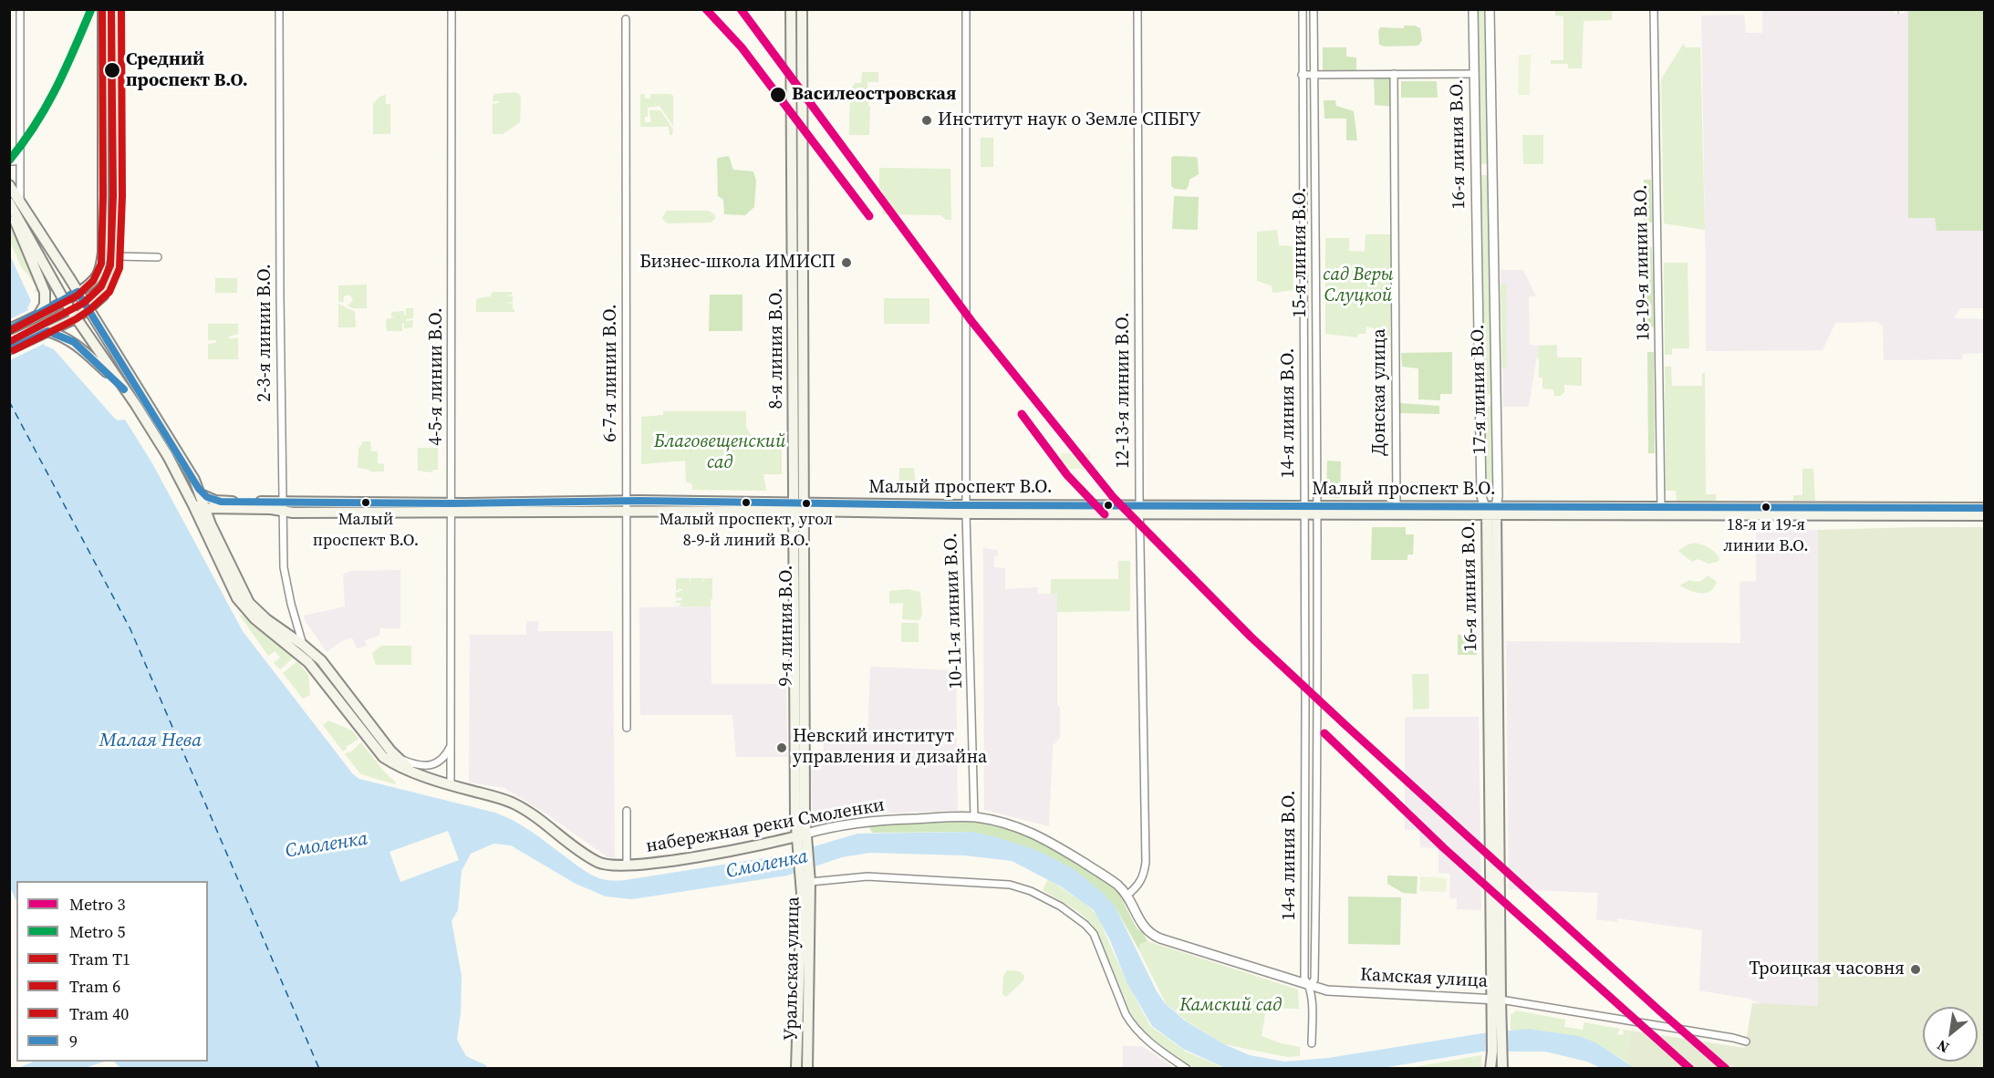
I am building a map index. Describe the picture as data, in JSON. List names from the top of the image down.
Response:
{
  "streets": {
    "main road": [
      "16-я линия В.О.",
      "8-я линия В.О.",
      "Малый проспект В.О.",
      "набережная реки Смоленки",
      "Уральская улица"
    ],
    "street": [
      "15-я линия В.О.",
      "18-19-я линии В.О.",
      "2-3-я линии В.О.",
      "6-7-я линии В.О.",
      "4-5-я линии В.О.",
      "17-я линия В.О.",
      "12-13-я линии В.О.",
      "Донская улица",
      "14-я линия В.О.",
      "10-11-я линии В.О.",
      "Камская улица"
    ]
  },
  "crossings": [
    ["16-я линия В.О.", "17-я линия В.О."],
    ["16-я линия В.О.", "Малый проспект В.О."],
    ["16-я линия В.О.", "Камская улица"],
    ["15-я линия В.О.", "14-я линия В.О."],
    ["15-я линия В.О.", "Малый проспект В.О."],
    ["15-я линия В.О.", "Камская улица"],
    ["18-19-я линии В.О.", "Малый проспект В.О."],
    ["2-3-я линии В.О.", "Малый проспект В.О."],
    ["2-3-я линии В.О.", "набережная реки Смоленки"],
    ["8-я линия В.О.", "Малый проспект В.О."],
    ["8-я линия В.О.", "набережная реки Смоленки"],
    ["8-я линия В.О.", "Уральская улица"],
    ["6-7-я линии В.О.", "Малый проспект В.О."],
    ["4-5-я линии В.О.", "Малый проспект В.О."],
    ["4-5-я линии В.О.", "набережная реки Смоленки"],
    ["17-я линия В.О.", "Малый проспект В.О."],
    ["12-13-я линии В.О.", "Малый проспект В.О."],
    ["12-13-я линии В.О.", "набережная реки Смоленки"],
    ["12-13-я линии В.О.", "Камская улица"],
    ["Донская улица", "Малый проспект В.О."],
    ["14-я линия В.О.", "Малый проспект В.О."],
    ["14-я линия В.О.", "Камская улица"],
    ["Малый проспект В.О.", "10-11-я линии В.О."],
    ["10-11-я линии В.О.", "набережная реки Смоленки"],
    ["набережная реки Смоленки", "Камская улица"]
  ],
  "water": ["Малая Нева", "Смоленка"],
  "parks": ["сад Веры Слуцкой", "Благовещенский сад", "Камский сад"],
  "places": [
    "Средний проспект В.О.",
    "Василеостровская",
    "Институт наук о Земле СПБГУ",
    "Бизнес-школа ИМИСП",
    "Малый проспект В.О.",
    "Малый проспект, угол 8-9-й линий В.О.",
    "18-я и 19-я линии В.О.",
    "Невский институт управления и дизайна",
    "Троицкая часовня"
  ],
  "lines": [
    "metro line 3",
    "metro line 5",
    "tram line Т1",
    "tram line 6",
    "tram line 40",
    "transit line 9"
  ],
  "legend": [
    "Metro 3",
    "Metro 5",
    "Tram Т1",
    "Tram 6",
    "Tram 40",
    "9"
  ],
  "north": "bottom left"
}
